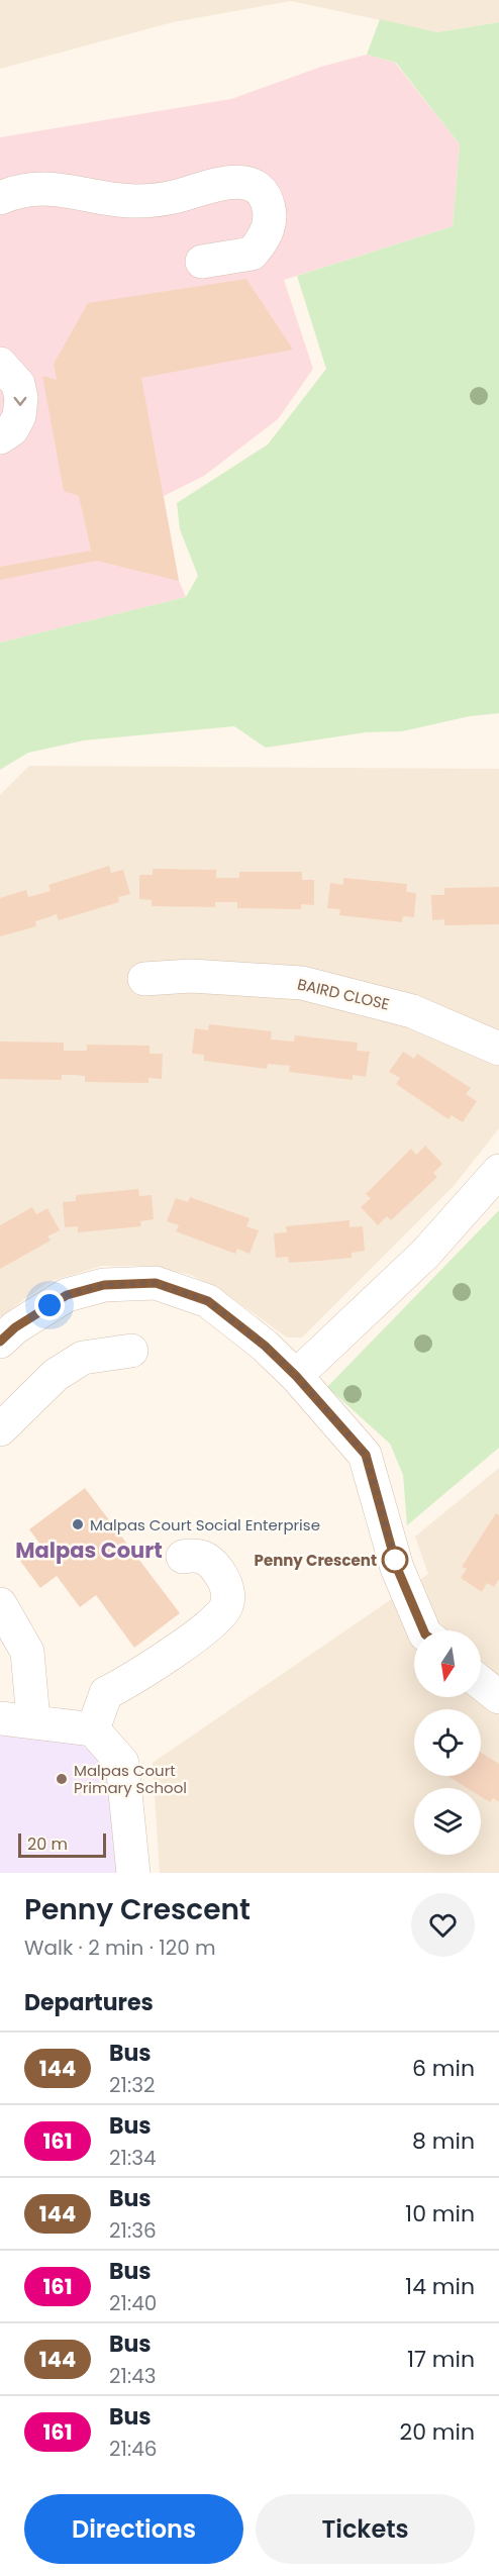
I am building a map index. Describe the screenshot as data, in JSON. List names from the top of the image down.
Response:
{
  "streets": {
    "street": ["BAIRD CLOSE"]
  },
  "districts": ["Malpas Court"],
  "places": ["Malpas Court Social Enterprise", "Penny Crescent", "Malpas Court Primary School"],
  "lines": ["bus line 144"],
  "scale_bar": "20 m",
  "north": "bottom",
  "page": {
    "scale": "20 m",
    "heading": [
      ["Penny Crescent", "Walk · 2 min · 120 m"],
      "Departures"
    ],
    "list": [
      {
        "mark": "144",
        "name": "Bus",
        "note": "21:32",
        "value": "6 min"
      },
      {
        "mark": "161",
        "name": "Bus",
        "note": "21:34",
        "value": "8 min"
      },
      {
        "mark": "144",
        "name": "Bus",
        "note": "21:36",
        "value": "10 min"
      },
      {
        "mark": "161",
        "name": "Bus",
        "note": "21:40",
        "value": "14 min"
      },
      {
        "mark": "144",
        "name": "Bus",
        "note": "21:43",
        "value": "17 min"
      },
      {
        "mark": "161",
        "name": "Bus",
        "note": "21:46",
        "value": "20 min"
      }
    ],
    "buttons": ["Directions", "Tickets"]
  }
}
